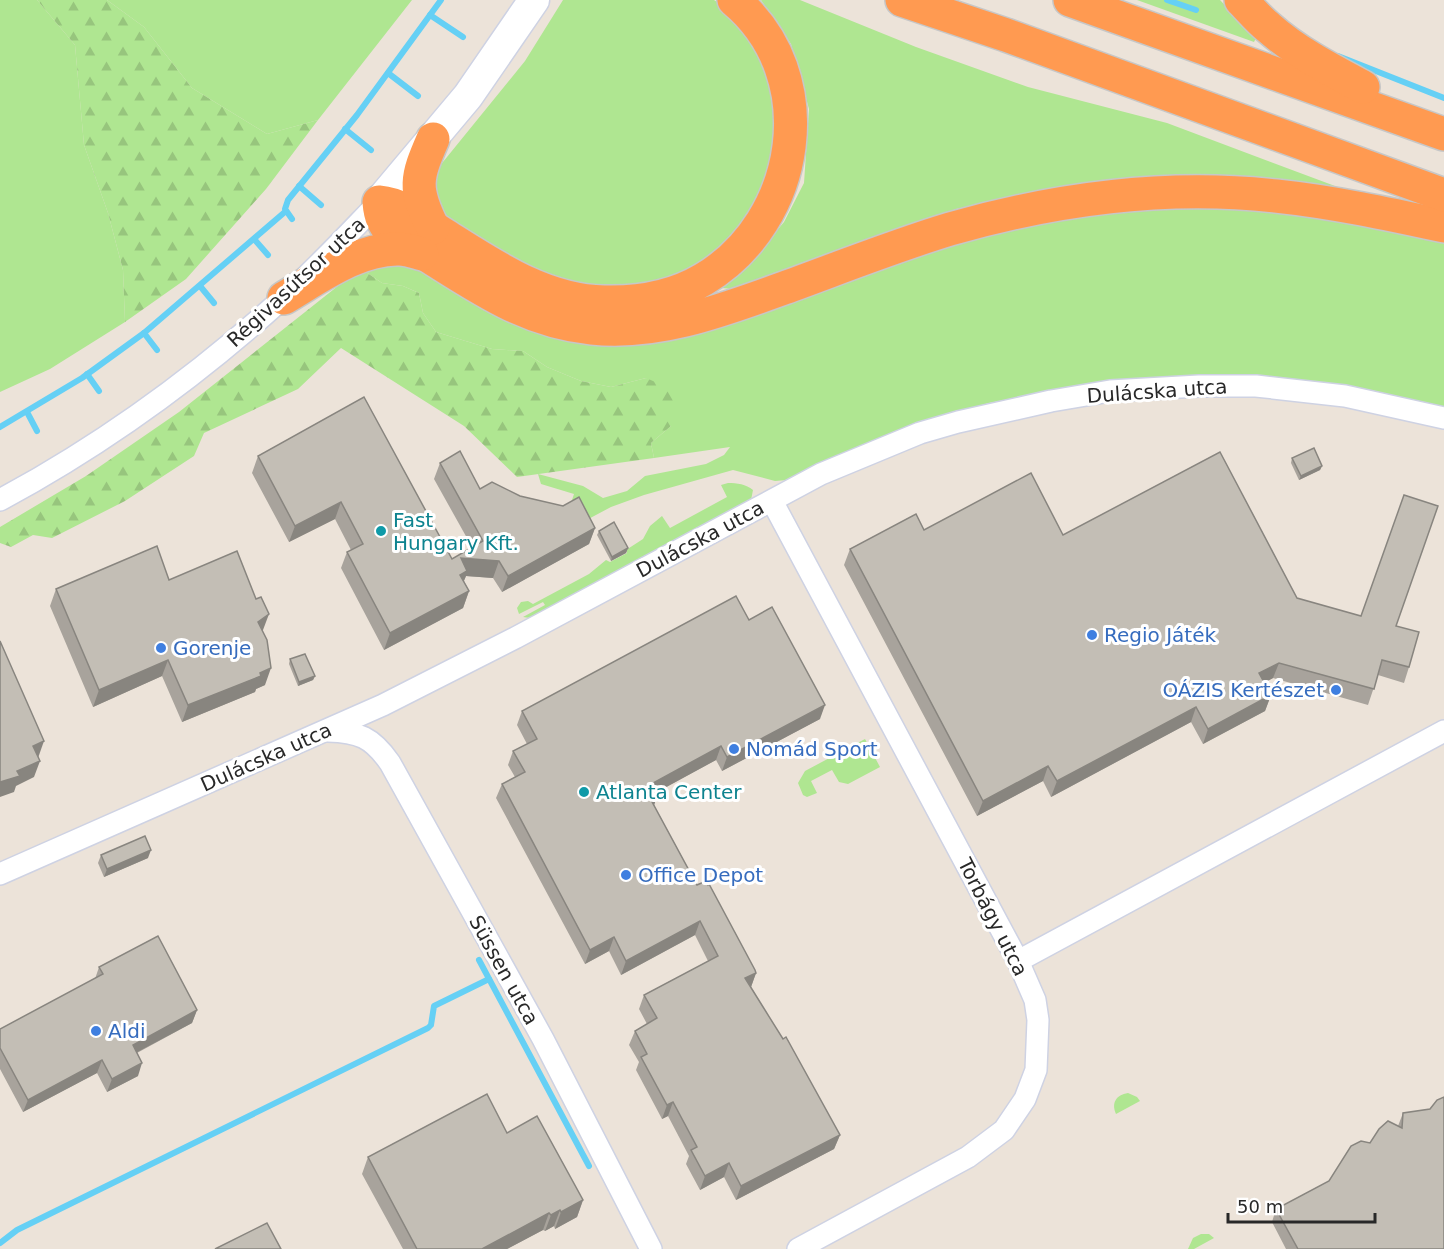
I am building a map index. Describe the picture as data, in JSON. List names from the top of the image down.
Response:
{
  "streets": {
    "street": [
      "Régivasútsor utca",
      "Dulácska utca",
      "Torbágy utca",
      "Süssen utca"
    ]
  },
  "crossings": [
    ["Dulácska utca", "Torbágy utca"],
    ["Dulácska utca", "Süssen utca"]
  ],
  "places": [
    "Fast Hungary Kft.",
    "Regio Játék",
    "Gorenje",
    "OÁZIS Kertészet",
    "Nomád Sport",
    "Atlanta Center",
    "Office Depot",
    "Aldi"
  ],
  "scale_bar": "50 m"
}
